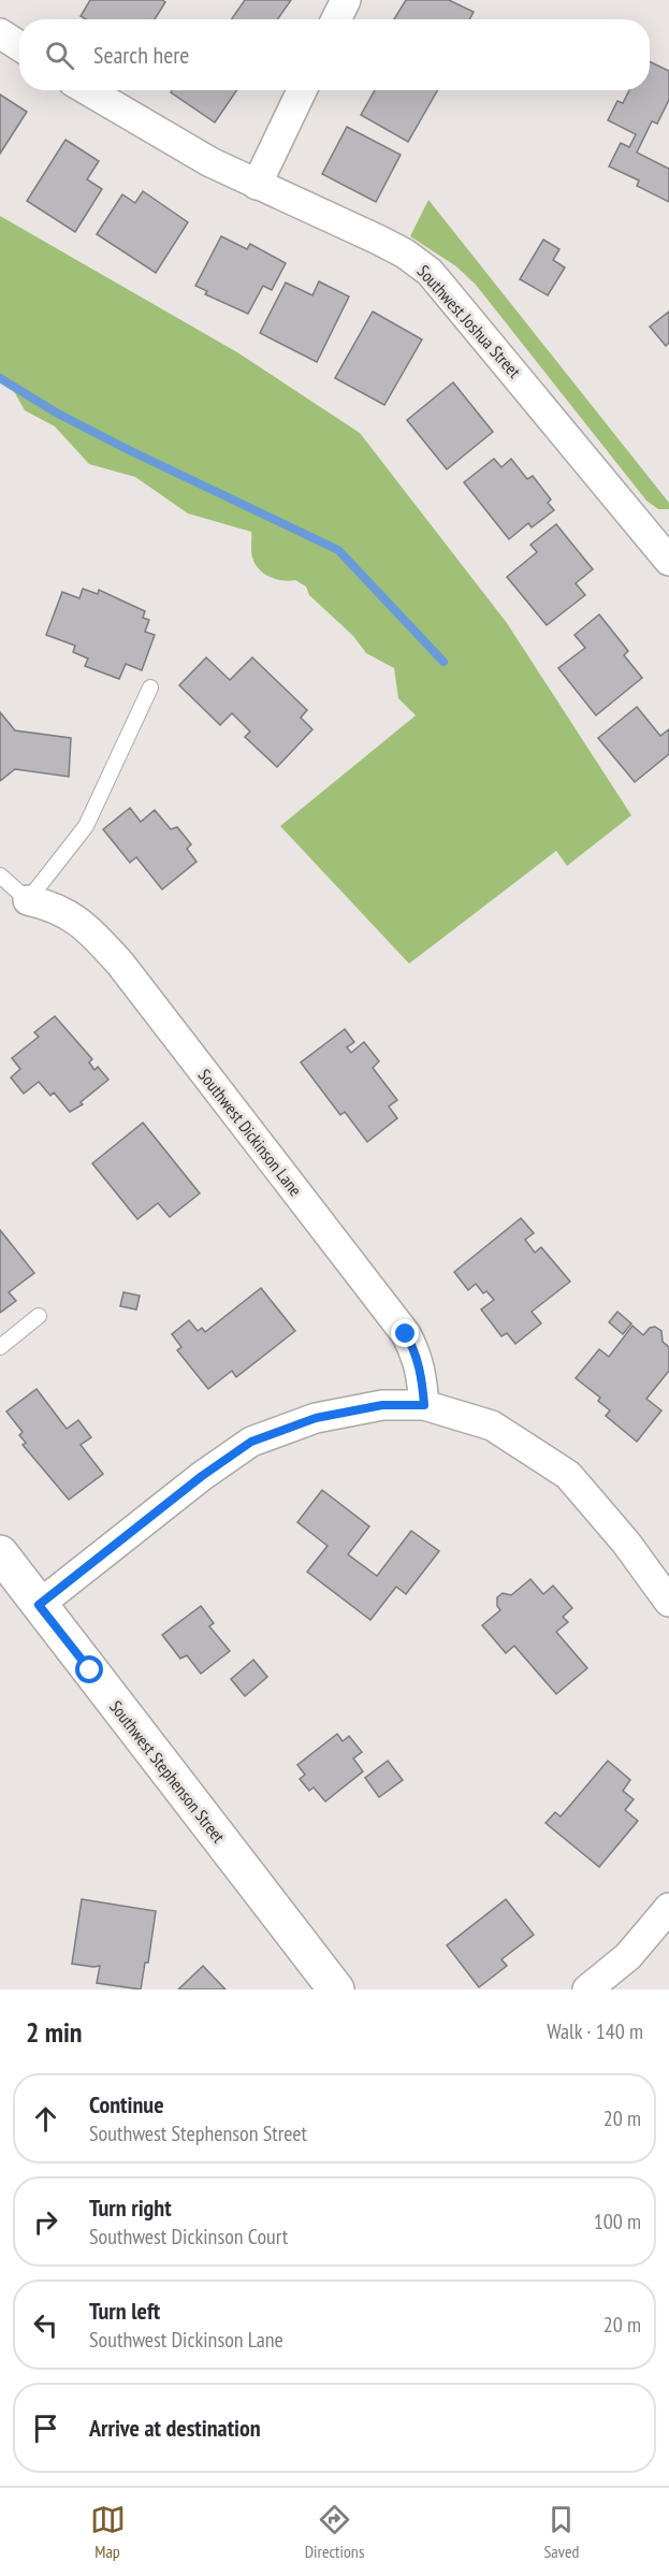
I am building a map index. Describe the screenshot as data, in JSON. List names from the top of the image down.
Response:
{
  "streets": {
    "street": ["Southwest Joshua Street", "Southwest Dickinson Lane", "Southwest Stephenson Street"]
  },
  "page": {
    "search": "Search here",
    "heading": ["2 min", "Walk · 140 m"],
    "list": [
      ["Continue", "Southwest Stephenson Street", "20 m"],
      ["Turn right", "Southwest Dickinson Court", "100 m"],
      ["Turn left", "Southwest Dickinson Lane", "20 m"],
      "Arrive at destination"
    ],
    "nav": ["Map", "Directions", "Saved"]
  }
}
